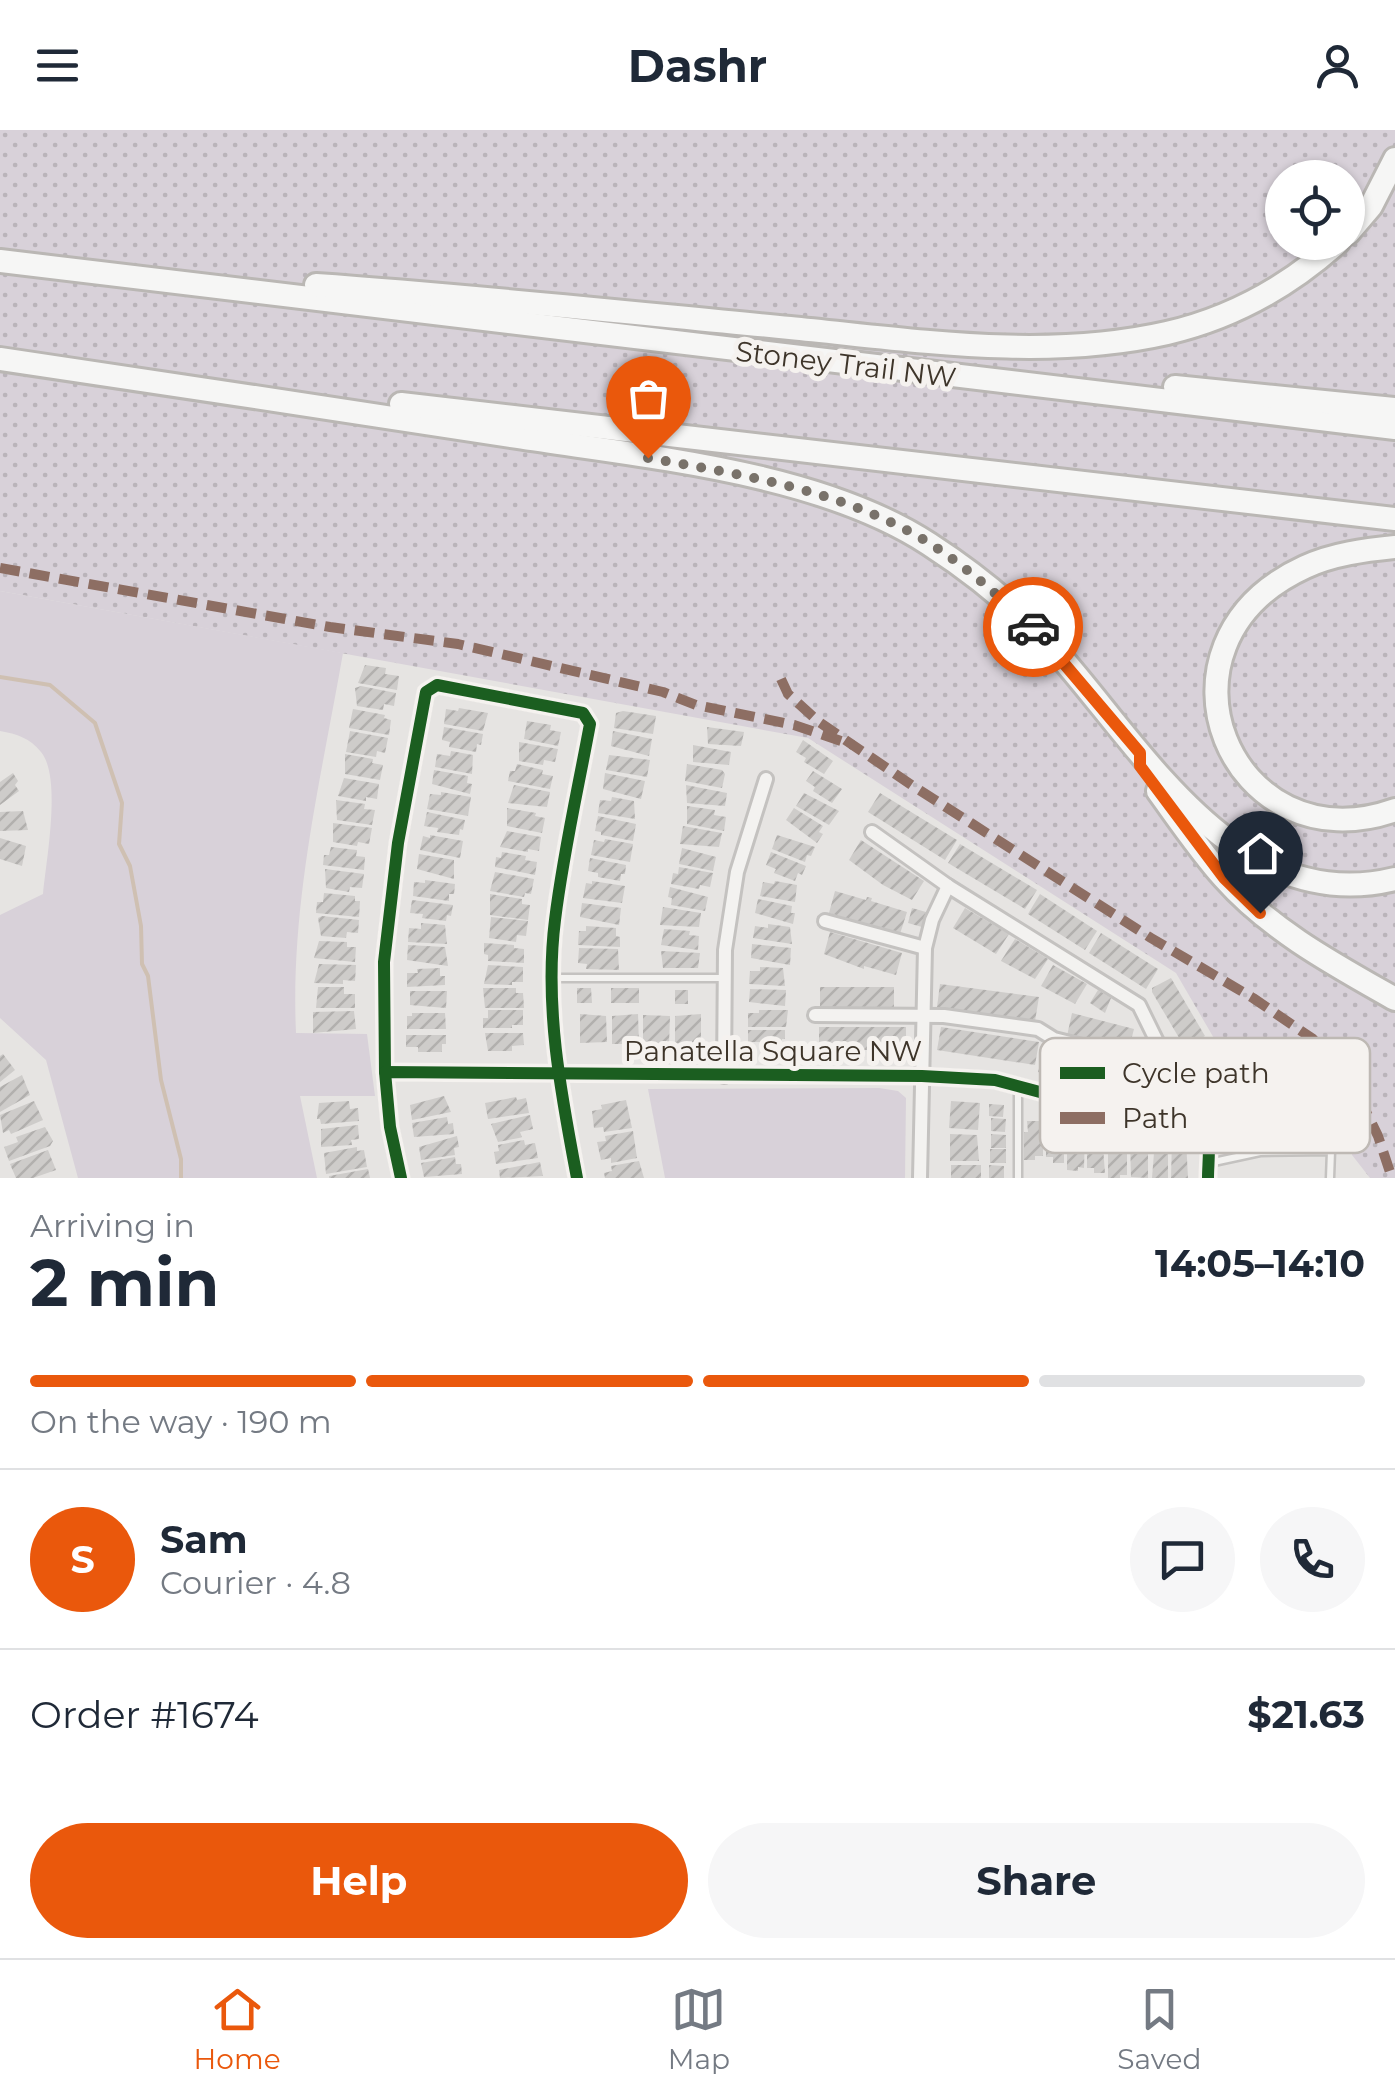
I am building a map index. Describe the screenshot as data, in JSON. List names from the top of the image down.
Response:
{
  "streets": {
    "highway": ["Stoney Trail NW"],
    "street": ["Panatella Square NW"]
  },
  "legend": ["Cycle path", "Path"],
  "page": {
    "header": "Dashr",
    "heading": ["2 min", "Arriving in", "14:05–14:10"],
    "panel": [
      "Sam",
      "Courier · 4.8",
      "Order #1674",
      "$21.63"
    ],
    "bar": "On the way · 190 m",
    "round": "S",
    "buttons": ["Help", "Share"],
    "tabs": ["Home", "Map", "Saved"]
  }
}
